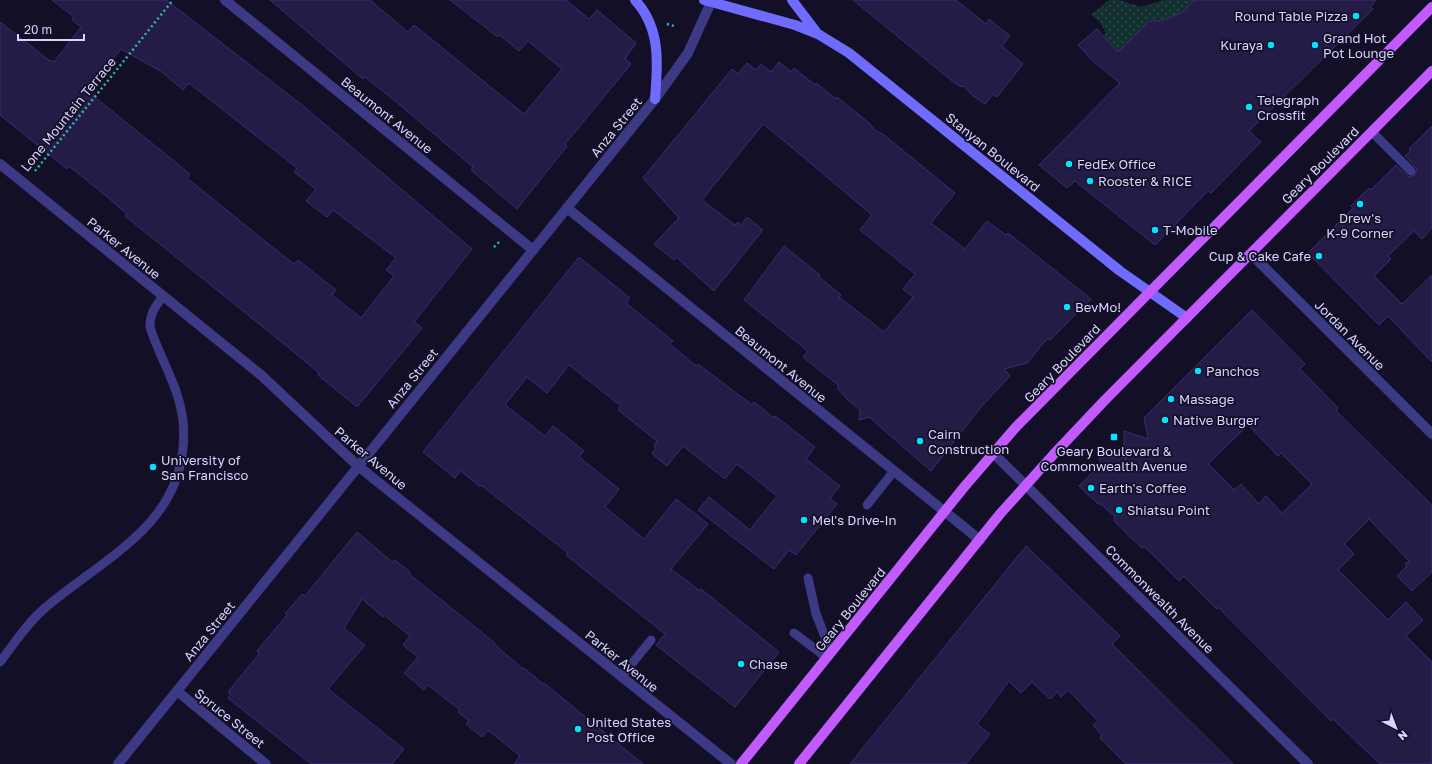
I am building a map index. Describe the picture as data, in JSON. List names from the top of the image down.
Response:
{
  "streets": {
    "main road": ["Stanyan Boulevard", "Geary Boulevard"],
    "street": [
      "Beaumont Avenue",
      "Anza Street",
      "Parker Avenue",
      "Jordan Avenue",
      "Commonwealth Avenue",
      "Spruce Street"
    ],
    "path": ["Lone Mountain Terrace"]
  },
  "crossings": [
    ["Lone Mountain Terrace", "Parker Avenue"],
    ["Beaumont Avenue", "Anza Street"],
    ["Beaumont Avenue", "Geary Boulevard"],
    ["Anza Street", "Parker Avenue"],
    ["Anza Street", "Spruce Street"],
    ["Stanyan Boulevard", "Geary Boulevard"],
    ["Geary Boulevard", "Jordan Avenue"],
    ["Geary Boulevard", "Commonwealth Avenue"]
  ],
  "places": {
    "other": [
      "Round Table Pizza",
      "Kuraya",
      "Grand Hot Pot Lounge",
      "Telegraph Crossfit",
      "FedEx Office",
      "Rooster & RICE",
      "Drew's K-9 Corner",
      "T-Mobile",
      "Cup & Cake Cafe",
      "BevMo!",
      "Panchos",
      "Massage",
      "Native Burger",
      "Cairn Construction",
      "University of San Francisco",
      "Earth's Coffee",
      "Shiatsu Point",
      "Mel's Drive-In",
      "Chase",
      "United States Post Office"
    ],
    "transit": ["Geary Boulevard & Commonwealth Avenue"]
  },
  "scale_bar": "20 m",
  "north": "bottom right"
}
